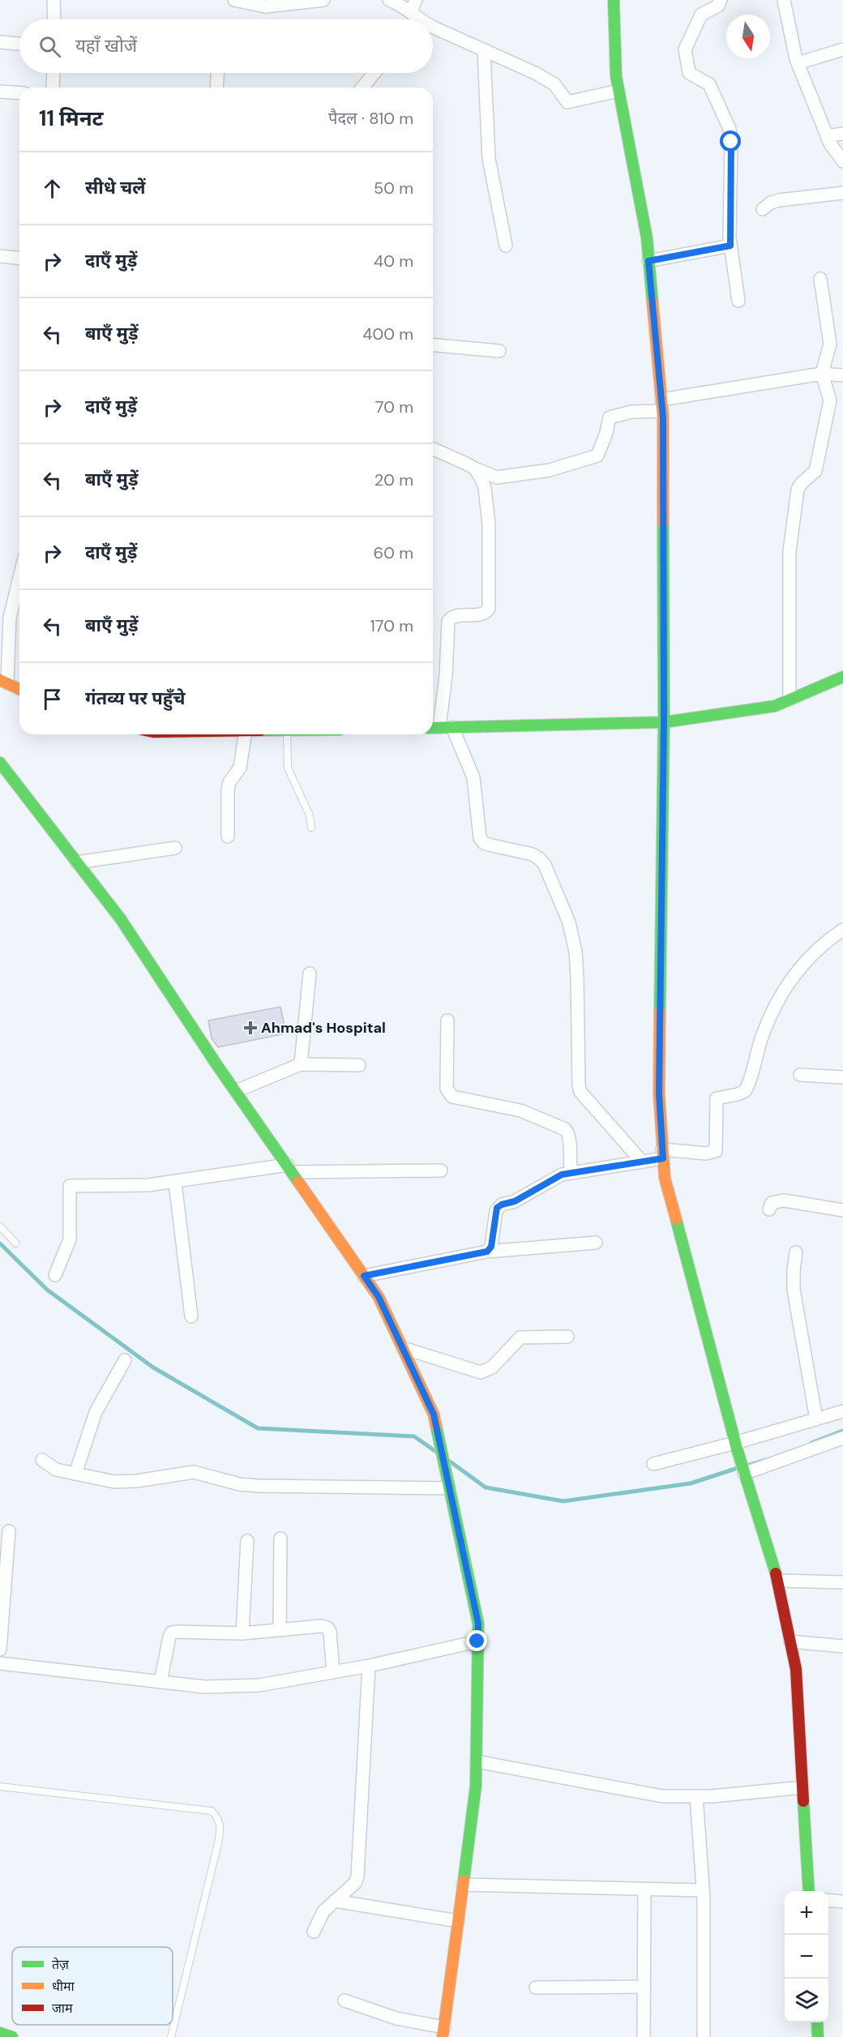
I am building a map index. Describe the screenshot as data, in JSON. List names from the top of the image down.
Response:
{
  "places": {
    "health": ["Ahmad's Hospital"]
  },
  "legend": ["तेज़", "धीमा", "जाम"],
  "north": "bottom",
  "page": {
    "search": "यहाँ खोजें",
    "heading": ["11 मिनट", "पैदल · 810 m"],
    "list": [
      ["सीधे चलें", "50 m"],
      ["दाएँ मुड़ें", "40 m"],
      ["बाएँ मुड़ें", "400 m"],
      ["दाएँ मुड़ें", "70 m"],
      ["बाएँ मुड़ें", "20 m"],
      ["दाएँ मुड़ें", "60 m"],
      ["बाएँ मुड़ें", "170 m"],
      "गंतव्य पर पहुँचे"
    ],
    "map_buttons": ["+", "−"]
  }
}
